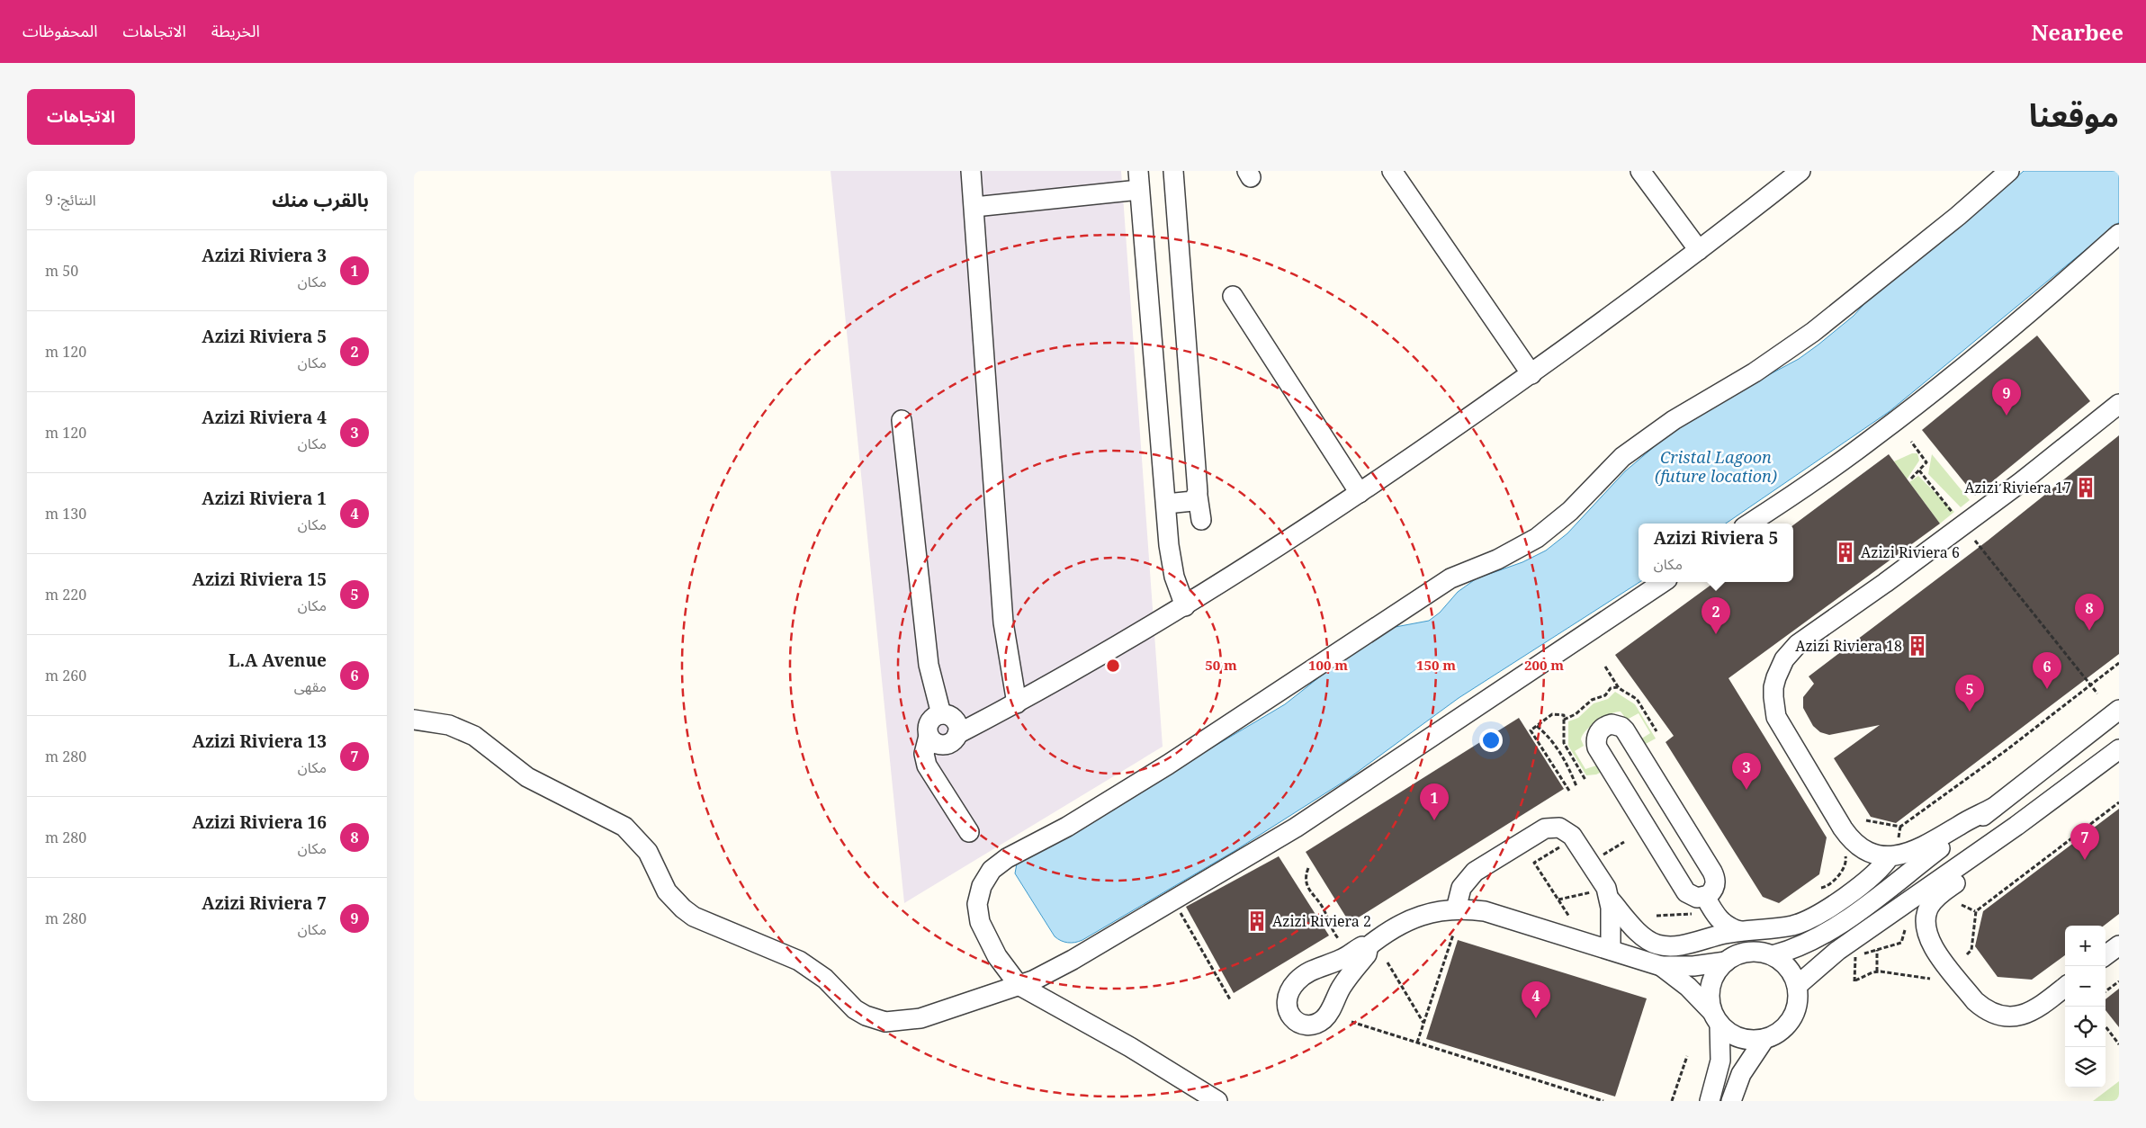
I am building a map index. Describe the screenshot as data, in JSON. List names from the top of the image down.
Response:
{
  "water": ["Cristal Lagoon (future location)"],
  "places": {
    "building": [
      "Azizi Riviera 17",
      "Azizi Riviera 6",
      "Azizi Riviera 18",
      "Azizi Riviera 2"
    ]
  },
  "page": {
    "header": "Nearbee",
    "nav": ["الخريطة", "الاتجاهات", "المحفوظات"],
    "title": "موقعنا",
    "buttons": "الاتجاهات",
    "heading": ["بالقرب منك", "النتائج: 9"],
    "list": [
      {
        "mark": "1",
        "name": "Azizi Riviera 3",
        "note": "مكان",
        "value": "50 m"
      },
      {
        "mark": "2",
        "name": "Azizi Riviera 5",
        "note": "مكان",
        "value": "120 m"
      },
      {
        "mark": "3",
        "name": "Azizi Riviera 4",
        "note": "مكان",
        "value": "120 m"
      },
      {
        "mark": "4",
        "name": "Azizi Riviera 1",
        "note": "مكان",
        "value": "130 m"
      },
      {
        "mark": "5",
        "name": "Azizi Riviera 15",
        "note": "مكان",
        "value": "220 m"
      },
      {
        "mark": "6",
        "name": "L.A Avenue",
        "note": "مقهى",
        "value": "260 m"
      },
      {
        "mark": "7",
        "name": "Azizi Riviera 13",
        "note": "مكان",
        "value": "280 m"
      },
      {
        "mark": "8",
        "name": "Azizi Riviera 16",
        "note": "مكان",
        "value": "280 m"
      },
      {
        "mark": "9",
        "name": "Azizi Riviera 7",
        "note": "مكان",
        "value": "280 m"
      }
    ],
    "pins": [
      "9",
      "8",
      "2",
      "6",
      "5",
      "3",
      "1",
      "7",
      "4"
    ],
    "popup": ["Azizi Riviera 5", "مكان"],
    "map_buttons": ["+", "−"]
  },
  "rings": [
    "50 m",
    "100 m",
    "150 m",
    "200 m"
  ]
}
